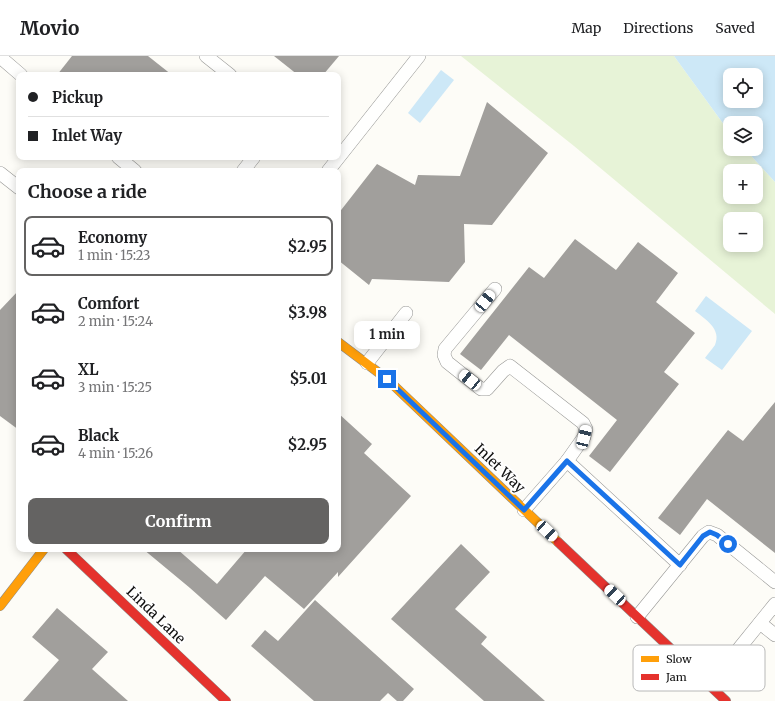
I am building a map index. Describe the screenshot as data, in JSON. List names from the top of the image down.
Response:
{
  "streets": {
    "street": ["Inlet Way", "Linda Lane"]
  },
  "legend": ["Slow", "Jam"],
  "page": {
    "header": "Movio",
    "nav": ["Map", "Directions", "Saved"],
    "map_buttons": ["+", "−"],
    "banner": ["Pickup", "Inlet Way"],
    "heading": "Choose a ride",
    "list": [
      {
        "name": "Economy",
        "note": "1 min · 15:23",
        "value": "$2.95"
      },
      {
        "name": "Comfort",
        "note": "2 min · 15:24",
        "value": "$3.98"
      },
      {
        "name": "XL",
        "note": "3 min · 15:25",
        "value": "$5.01"
      },
      {
        "name": "Black",
        "note": "4 min · 15:26",
        "value": "$2.95"
      }
    ],
    "bubble": "1 min",
    "buttons": "Confirm"
  }
}
